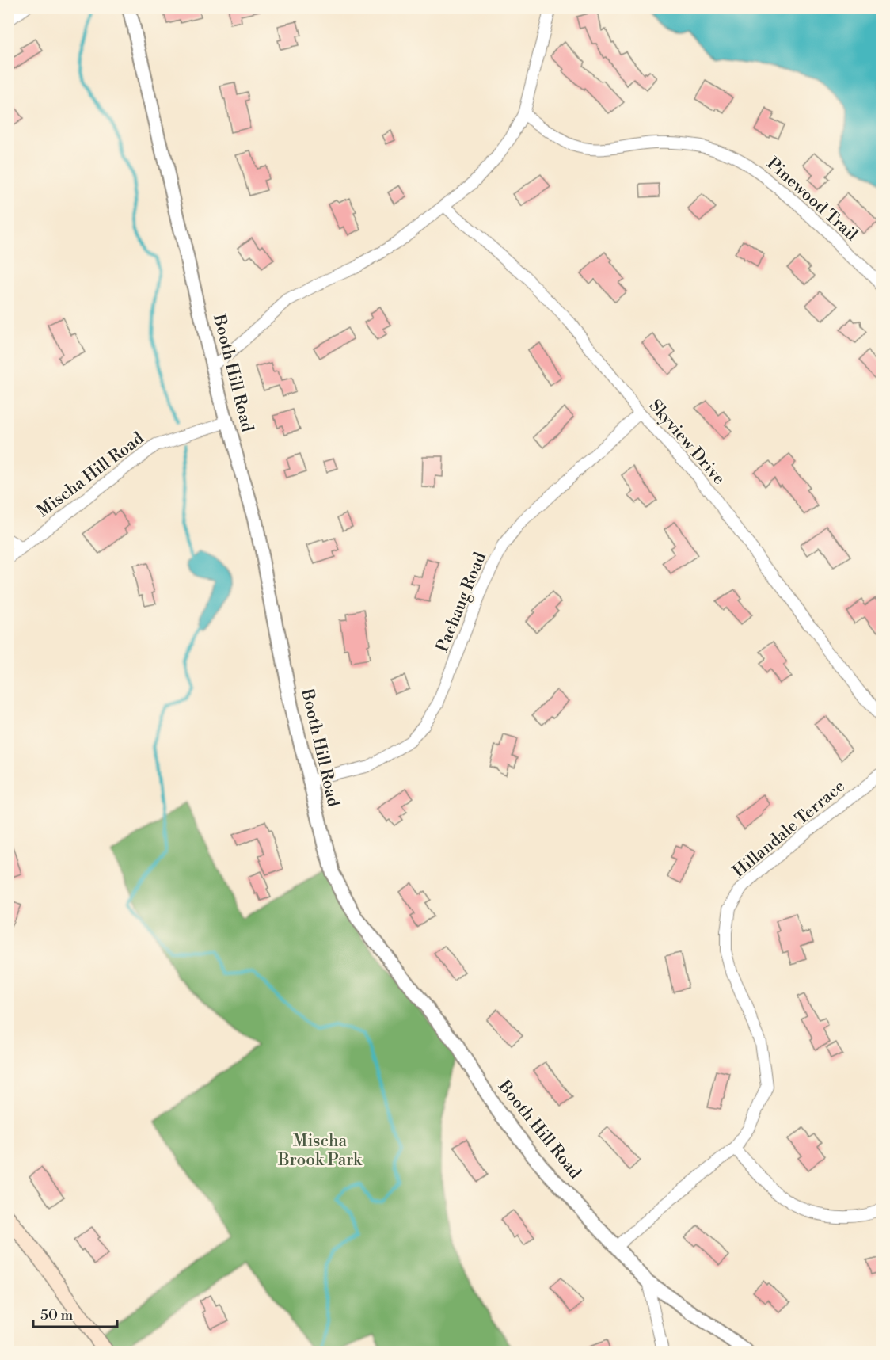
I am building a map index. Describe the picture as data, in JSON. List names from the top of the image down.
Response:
{
  "streets": {
    "street": [
      "Pinewood Trail",
      "Booth Hill Road",
      "Skyview Drive",
      "Mischa Hill Road",
      "Pachaug Road",
      "Hillandale Terrace"
    ]
  },
  "crossings": [
    ["Booth Hill Road", "Mischa Hill Road"],
    ["Booth Hill Road", "Pachaug Road"],
    ["Booth Hill Road", "Hillandale Terrace"],
    ["Skyview Drive", "Pachaug Road"]
  ],
  "parks": ["Mischa Brook Park"],
  "scale_bar": "50 m"
}
